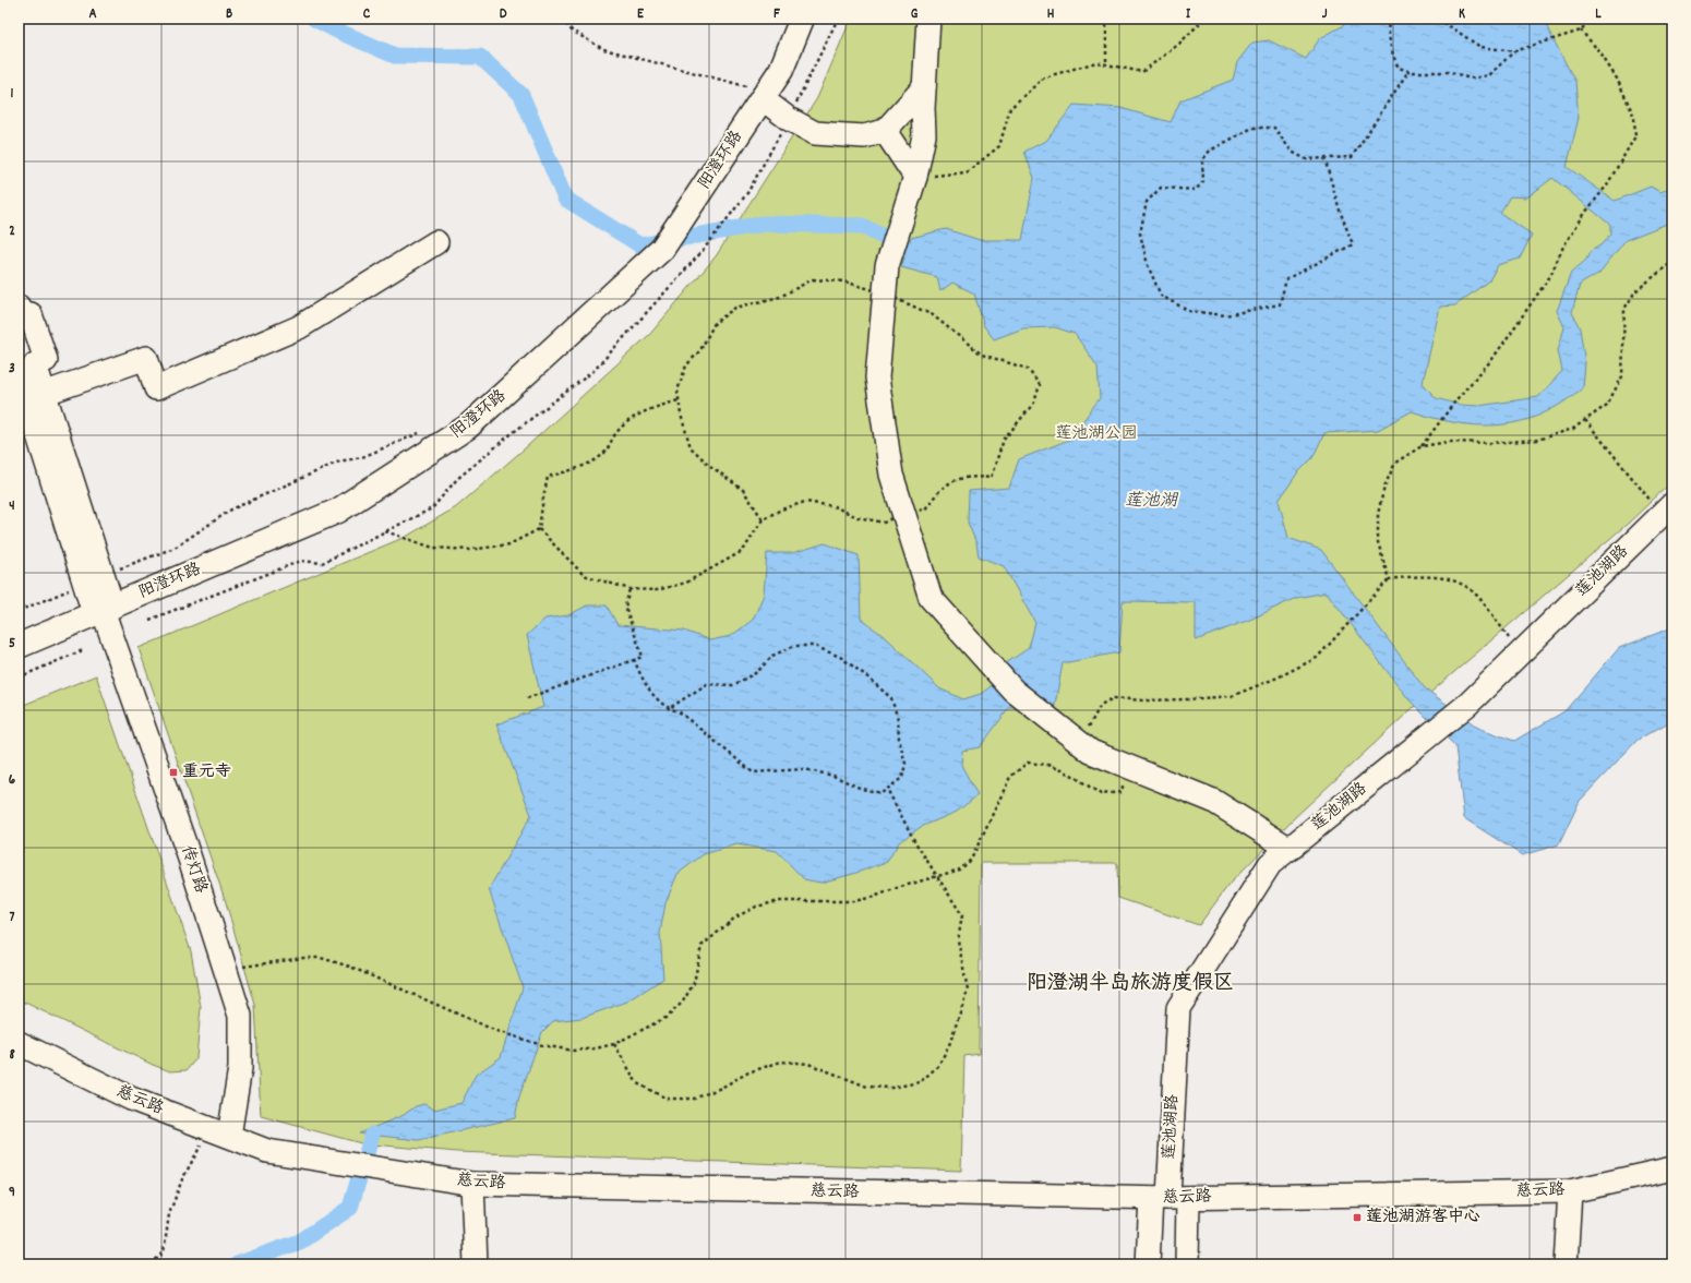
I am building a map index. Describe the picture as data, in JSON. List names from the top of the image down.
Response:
{
  "streets": {
    "main road": ["阳澄环路"],
    "street": ["莲池湖路", "传灯路", "慈云路"]
  },
  "crossings": [
    ["阳澄环路", "传灯路"],
    ["莲池湖路", "慈云路"],
    ["传灯路", "慈云路"]
  ],
  "districts": ["阳澄湖半岛旅游度假区"],
  "water": ["莲池湖"],
  "parks": ["莲池湖公园"],
  "places": {
    "transit": ["重元寺", "莲池湖游客中心"]
  },
  "grid": {
    "columns": [
      "A",
      "B",
      "C",
      "D",
      "E",
      "F",
      "G",
      "H",
      "I",
      "J",
      "K",
      "L"
    ],
    "rows": [
      "1",
      "2",
      "3",
      "4",
      "5",
      "6",
      "7",
      "8",
      "9"
    ]
  }
}
